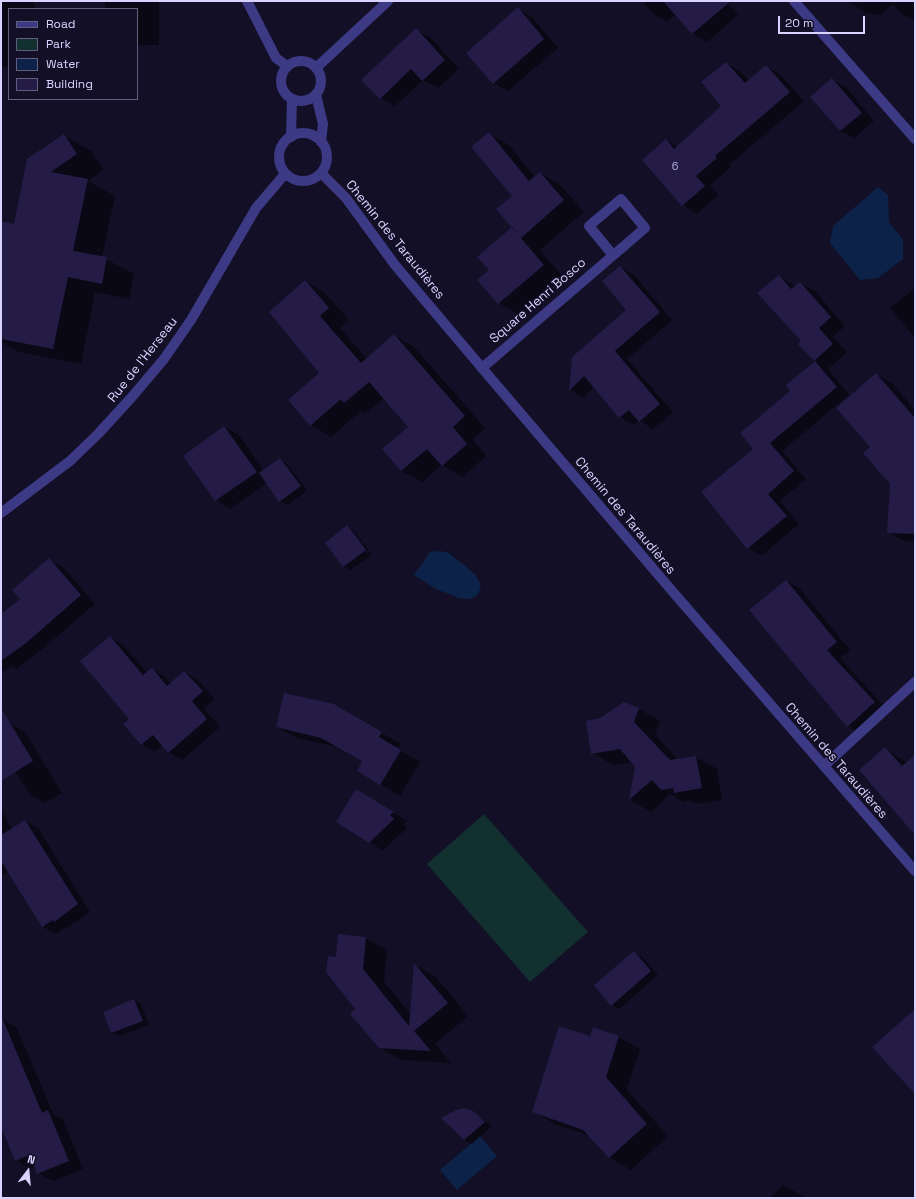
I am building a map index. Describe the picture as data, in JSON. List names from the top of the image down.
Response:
{
  "streets": {
    "street": ["Chemin des Taraudières", "Square Henri Bosco", "Rue de l'Herseau"]
  },
  "crossings": [
    ["Chemin des Taraudières", "Square Henri Bosco"],
    ["Chemin des Taraudières", "Rue de l'Herseau"]
  ],
  "house_numbers": ["6"],
  "legend": [
    "Road",
    "Park",
    "Water",
    "Building"
  ],
  "scale_bar": "20 m",
  "north": "top"
}
